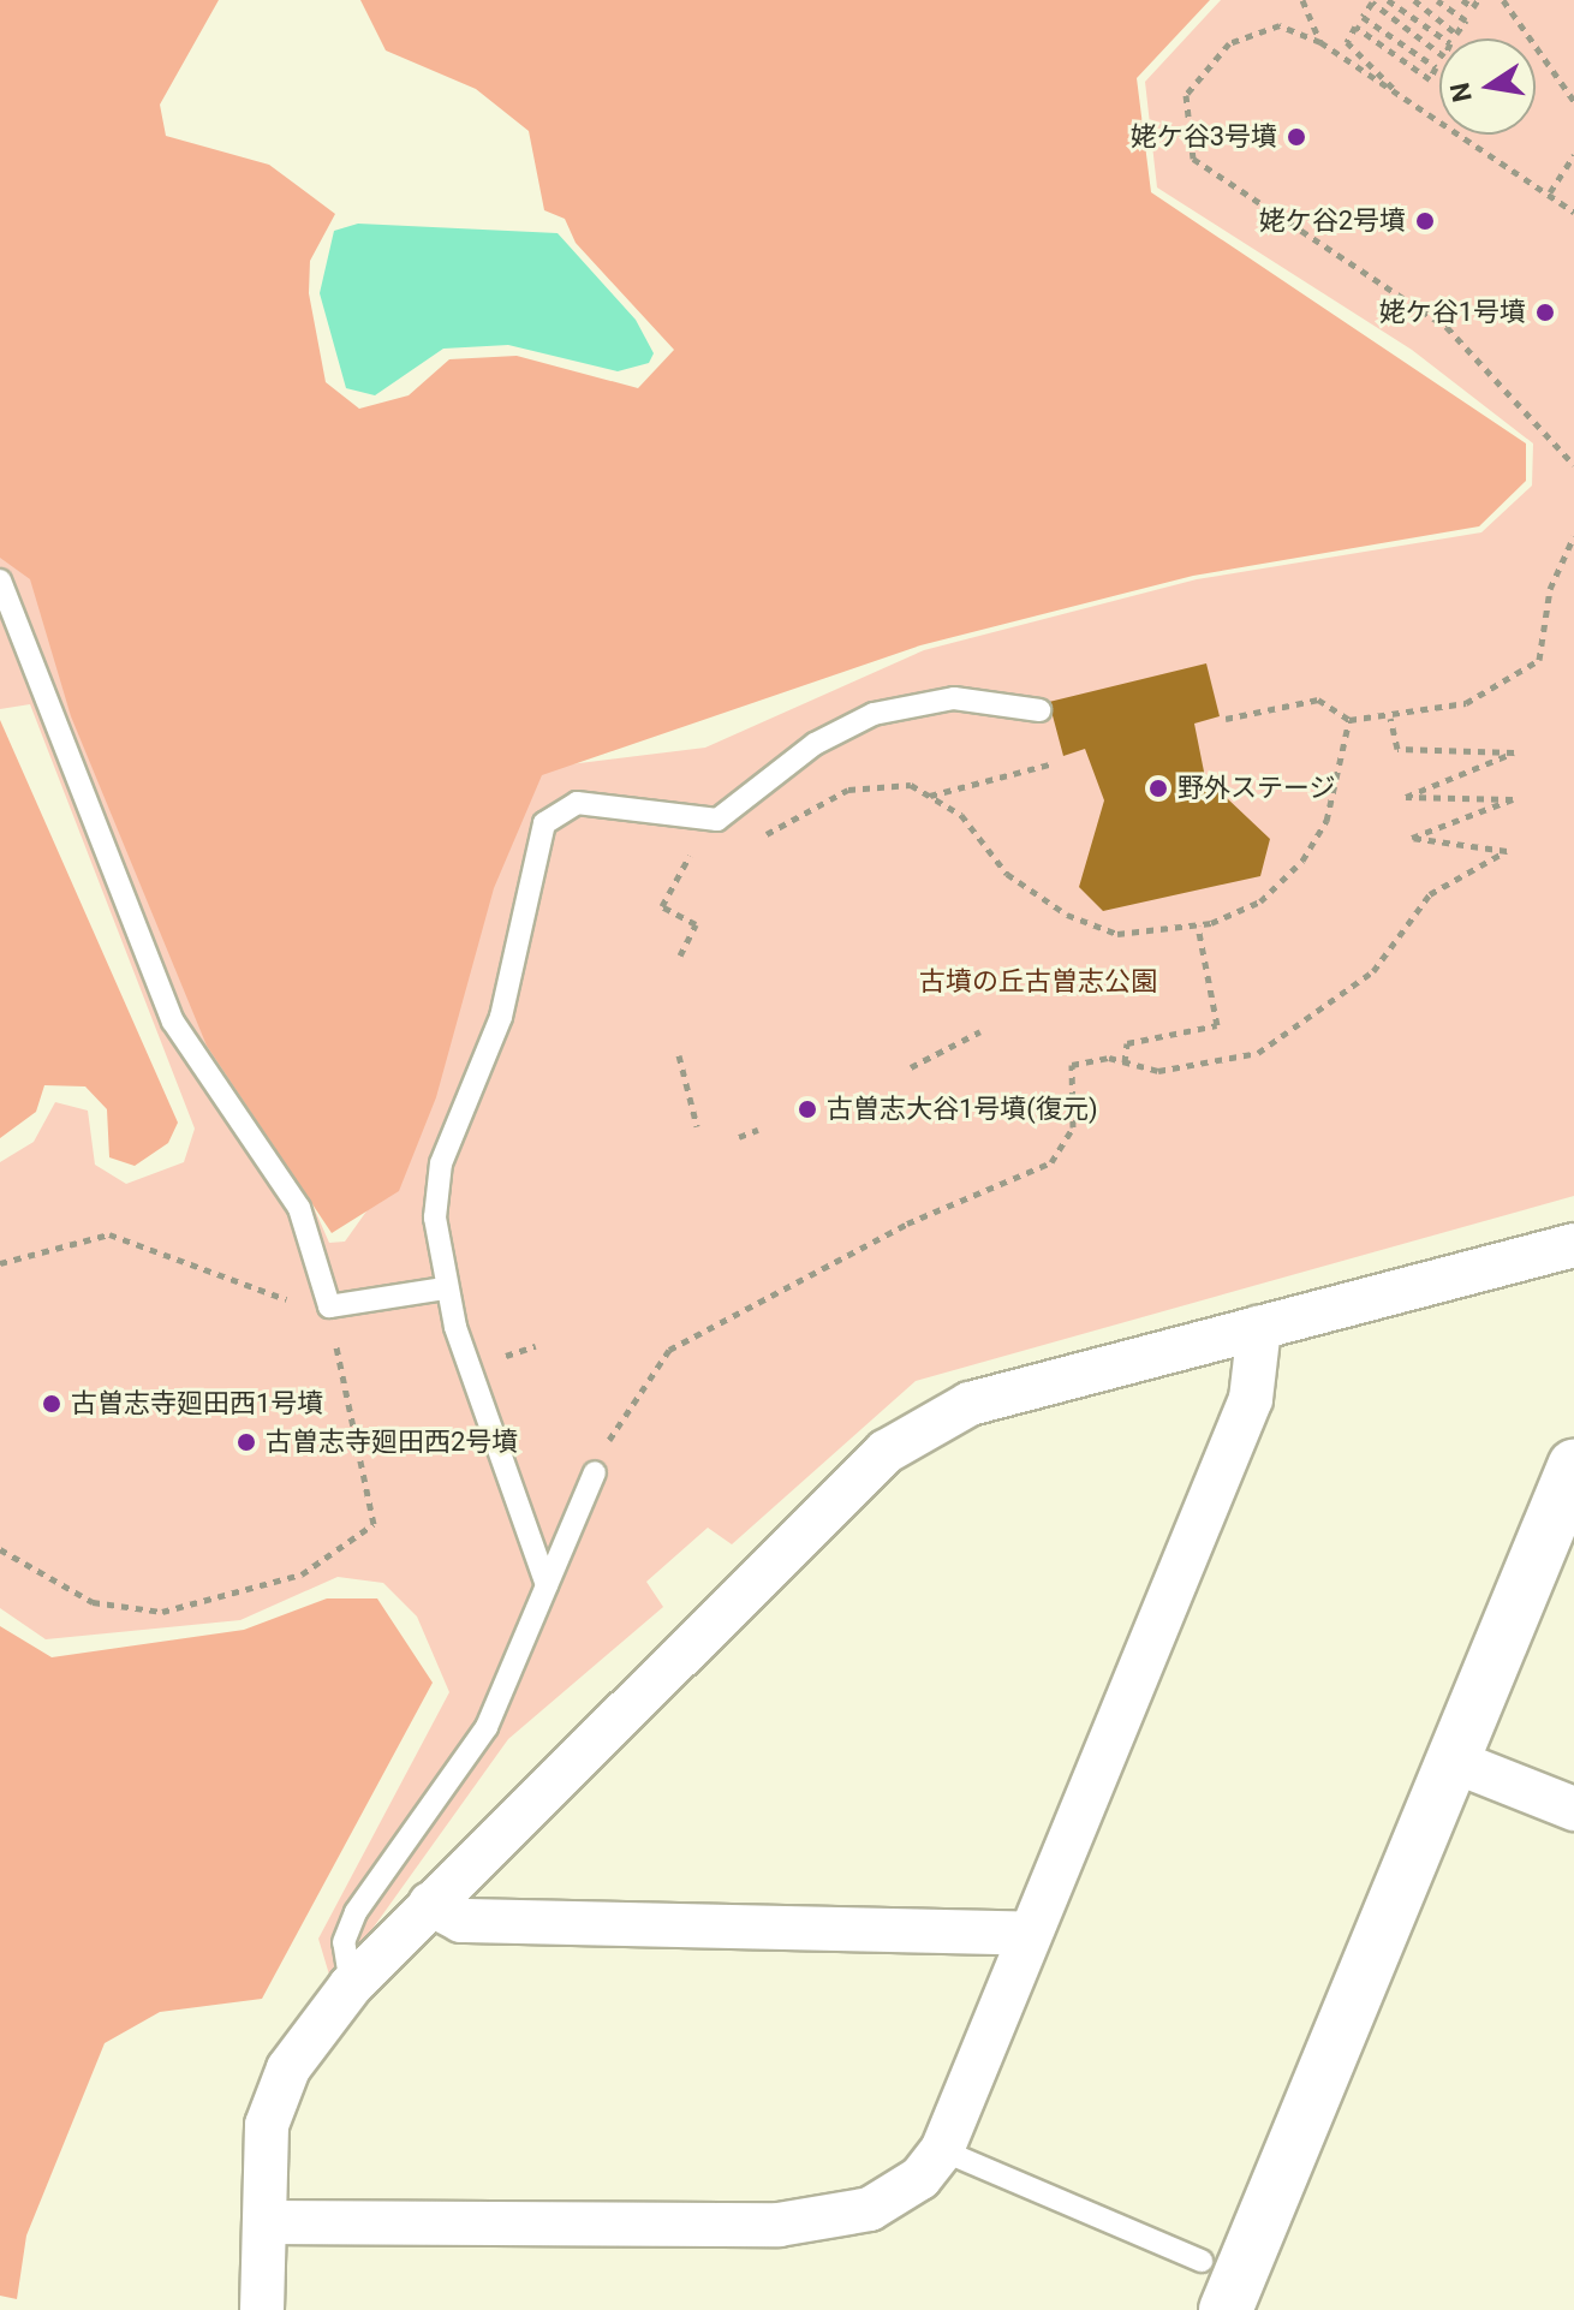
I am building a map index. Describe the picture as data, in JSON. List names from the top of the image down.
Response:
{
  "parks": ["古墳の丘古曽志公園"],
  "places": [
    "姥ケ谷3号墳",
    "姥ケ谷2号墳",
    "姥ケ谷1号墳",
    "野外ステージ",
    "古曽志大谷1号墳(復元)",
    "古曽志寺廻田西1号墳",
    "古曽志寺廻田西2号墳"
  ],
  "north": "left"
}
